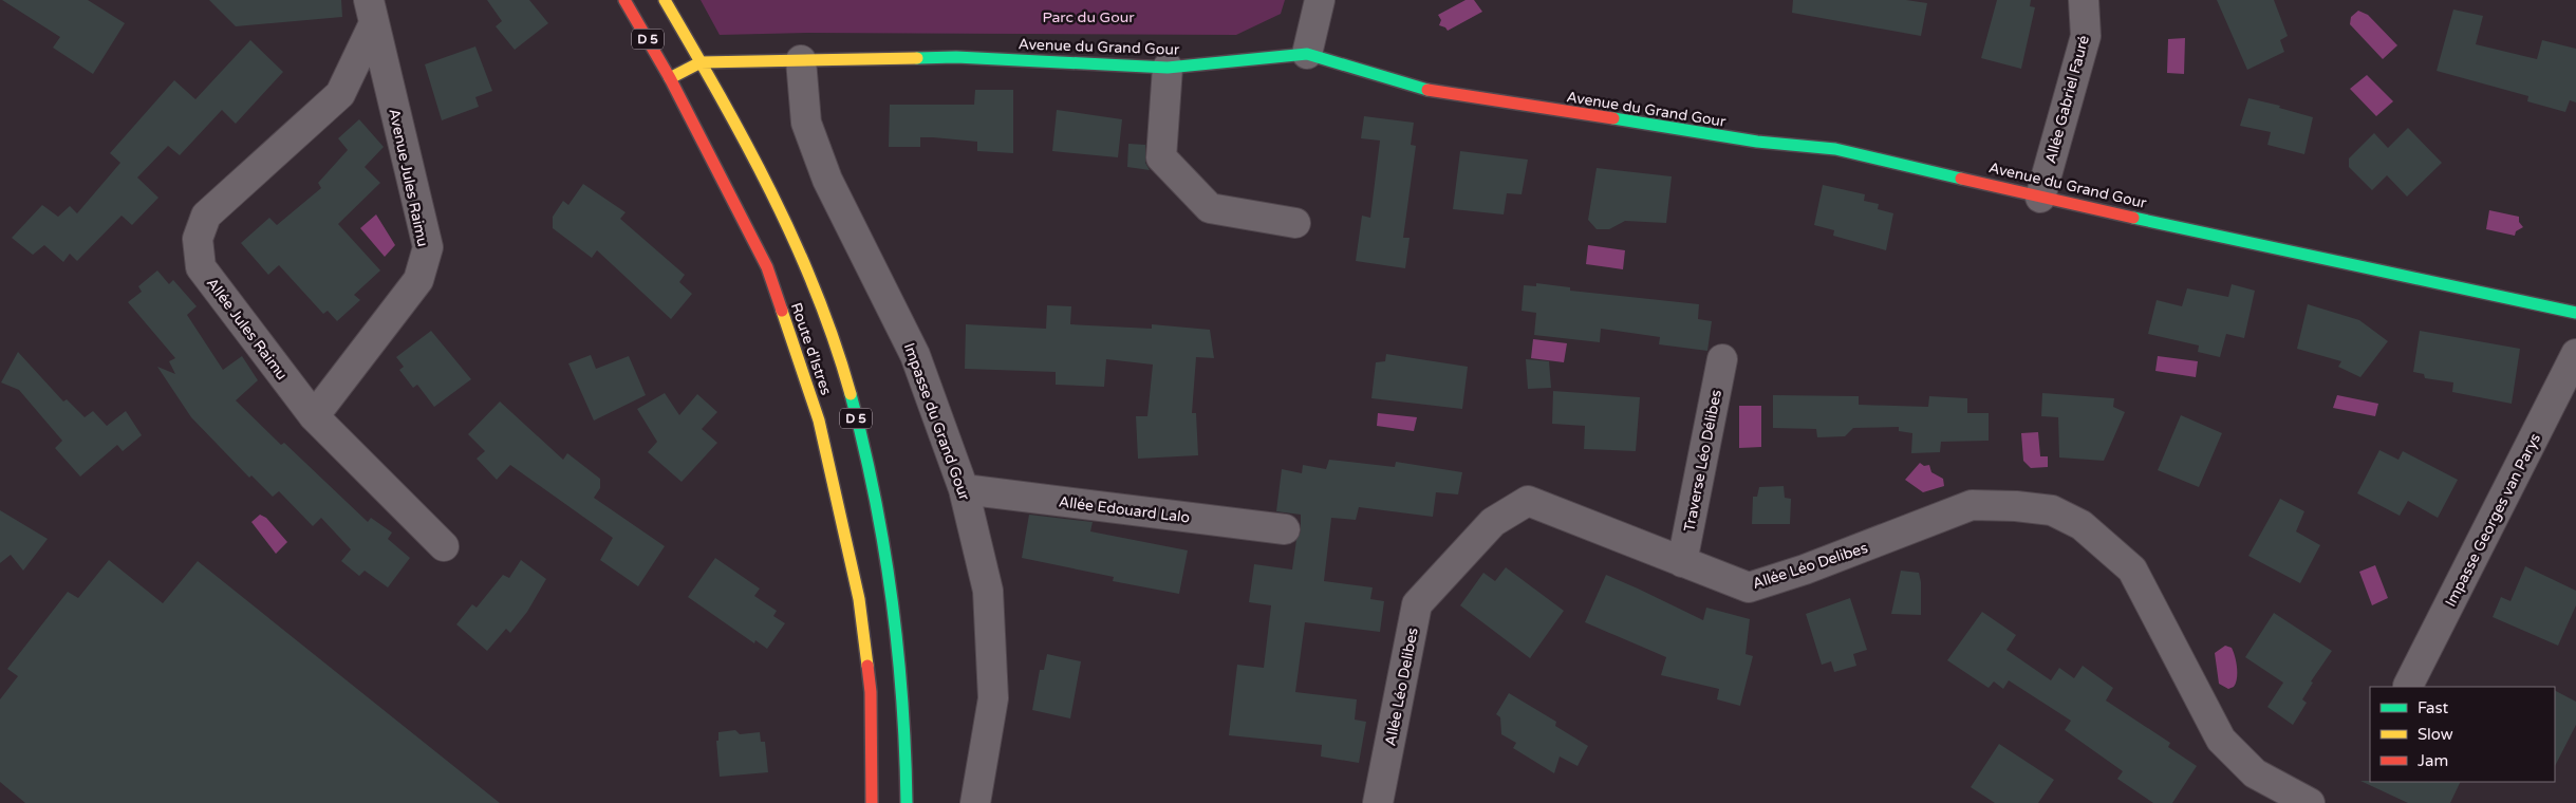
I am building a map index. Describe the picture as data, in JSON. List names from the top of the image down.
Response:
{
  "streets": {
    "street": [
      "D 5",
      "Avenue du Grand Gour",
      "Allée Gabriel Fauré",
      "Avenue Jules Raimu",
      "Allée Jules Raimu",
      "Route d'Istres",
      "Impasse du Grand Gour",
      "Traverse Léo Délibes",
      "Allée Edouard Lalo",
      "Impasse Georges van Parys",
      "Allée Léo Delibes"
    ]
  },
  "crossings": [
    ["Avenue du Grand Gour", "Allée Gabriel Fauré"],
    ["Avenue du Grand Gour", "Route d'Istres"],
    ["Avenue du Grand Gour", "Impasse du Grand Gour"],
    ["Avenue Jules Raimu", "Allée Jules Raimu"],
    ["Impasse du Grand Gour", "Allée Edouard Lalo"],
    ["Traverse Léo Délibes", "Allée Léo Delibes"]
  ],
  "parks": ["Parc du Gour"],
  "legend": ["Fast", "Slow", "Jam"]
}
